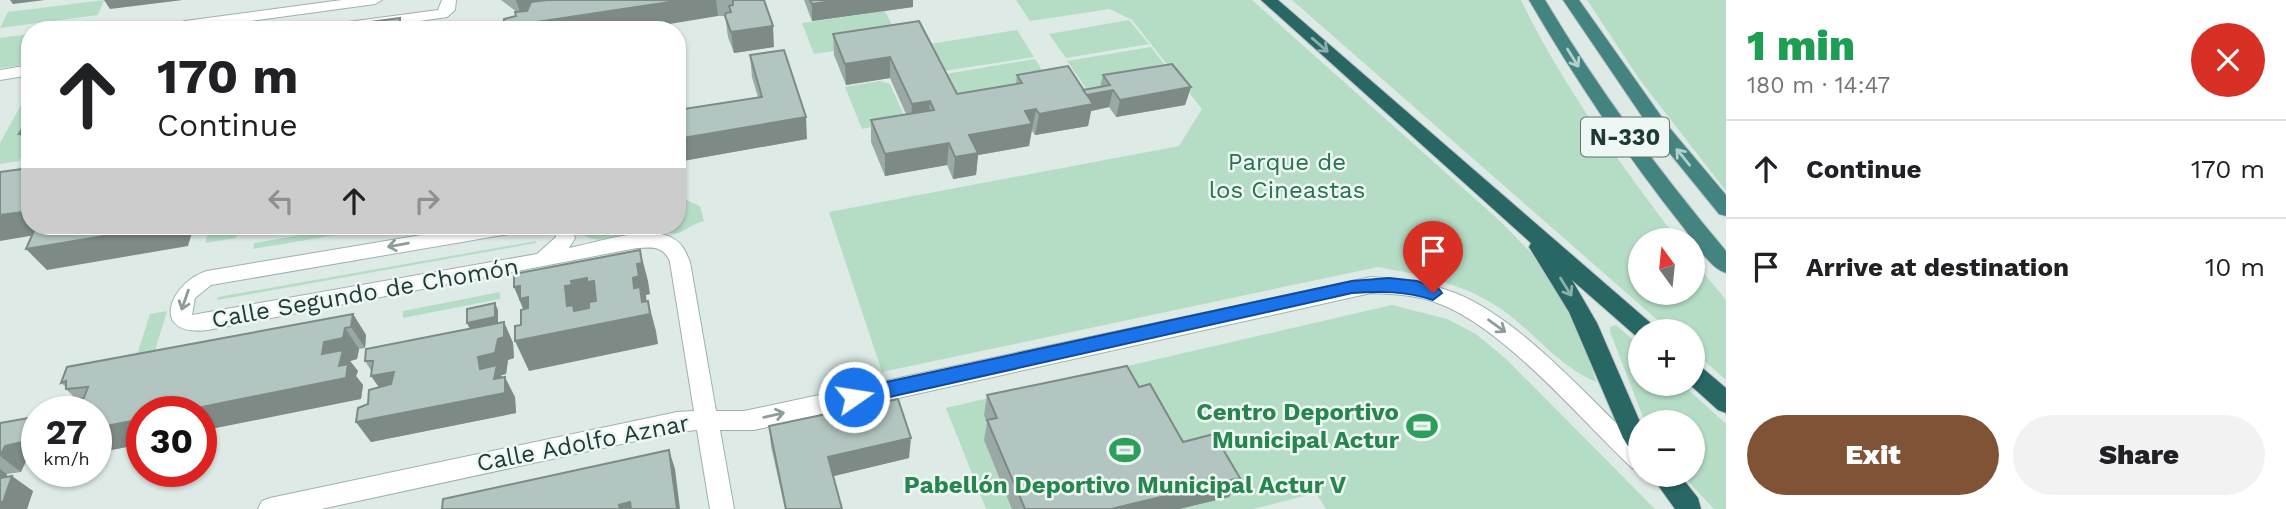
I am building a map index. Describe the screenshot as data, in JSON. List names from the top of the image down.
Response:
{
  "streets": {
    "highway": ["N-330"],
    "street": ["Calle Segundo de Chomón", "Calle Adolfo Aznar"]
  },
  "crossings": [
    ["Calle Segundo de Chomón", "Calle Adolfo Aznar"]
  ],
  "one_way": ["Calle Adolfo Aznar"],
  "parks": ["Parque de los Cineastas"],
  "places": {
    "sports": ["Centro Deportivo Municipal Actur", "Pabellón Deportivo Municipal Actur V"]
  },
  "north": "top",
  "page": {
    "heading": ["1 min", "180 m · 14:47"],
    "turn": ["170 m", "Continue"],
    "list": [
      {
        "name": "Continue",
        "value": "170 m"
      },
      {
        "name": "Arrive at destination",
        "value": "10 m"
      }
    ],
    "map_buttons": ["+", "−"],
    "speed": "27 km/h",
    "limit": "30",
    "buttons": ["Exit", "Share"]
  }
}
